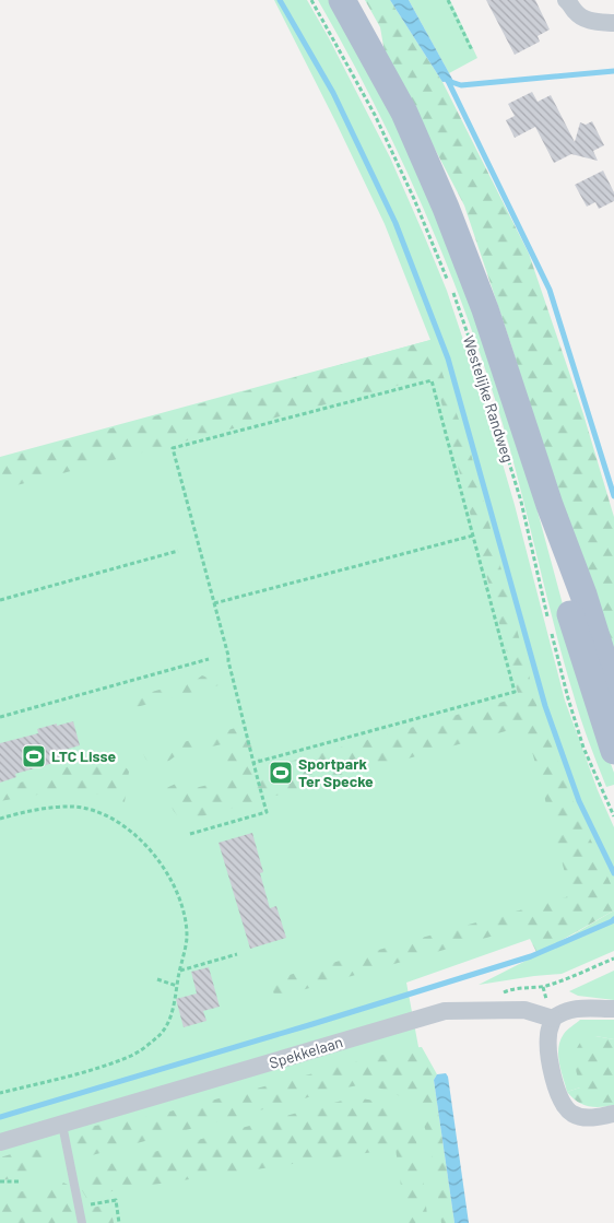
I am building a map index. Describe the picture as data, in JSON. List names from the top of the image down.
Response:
{
  "streets": {
    "main road": ["Westelijke Randweg"],
    "street": ["Spekkelaan"]
  },
  "places": {
    "sports": ["LTC Lisse", "Sportpark Ter Specke"]
  }
}
